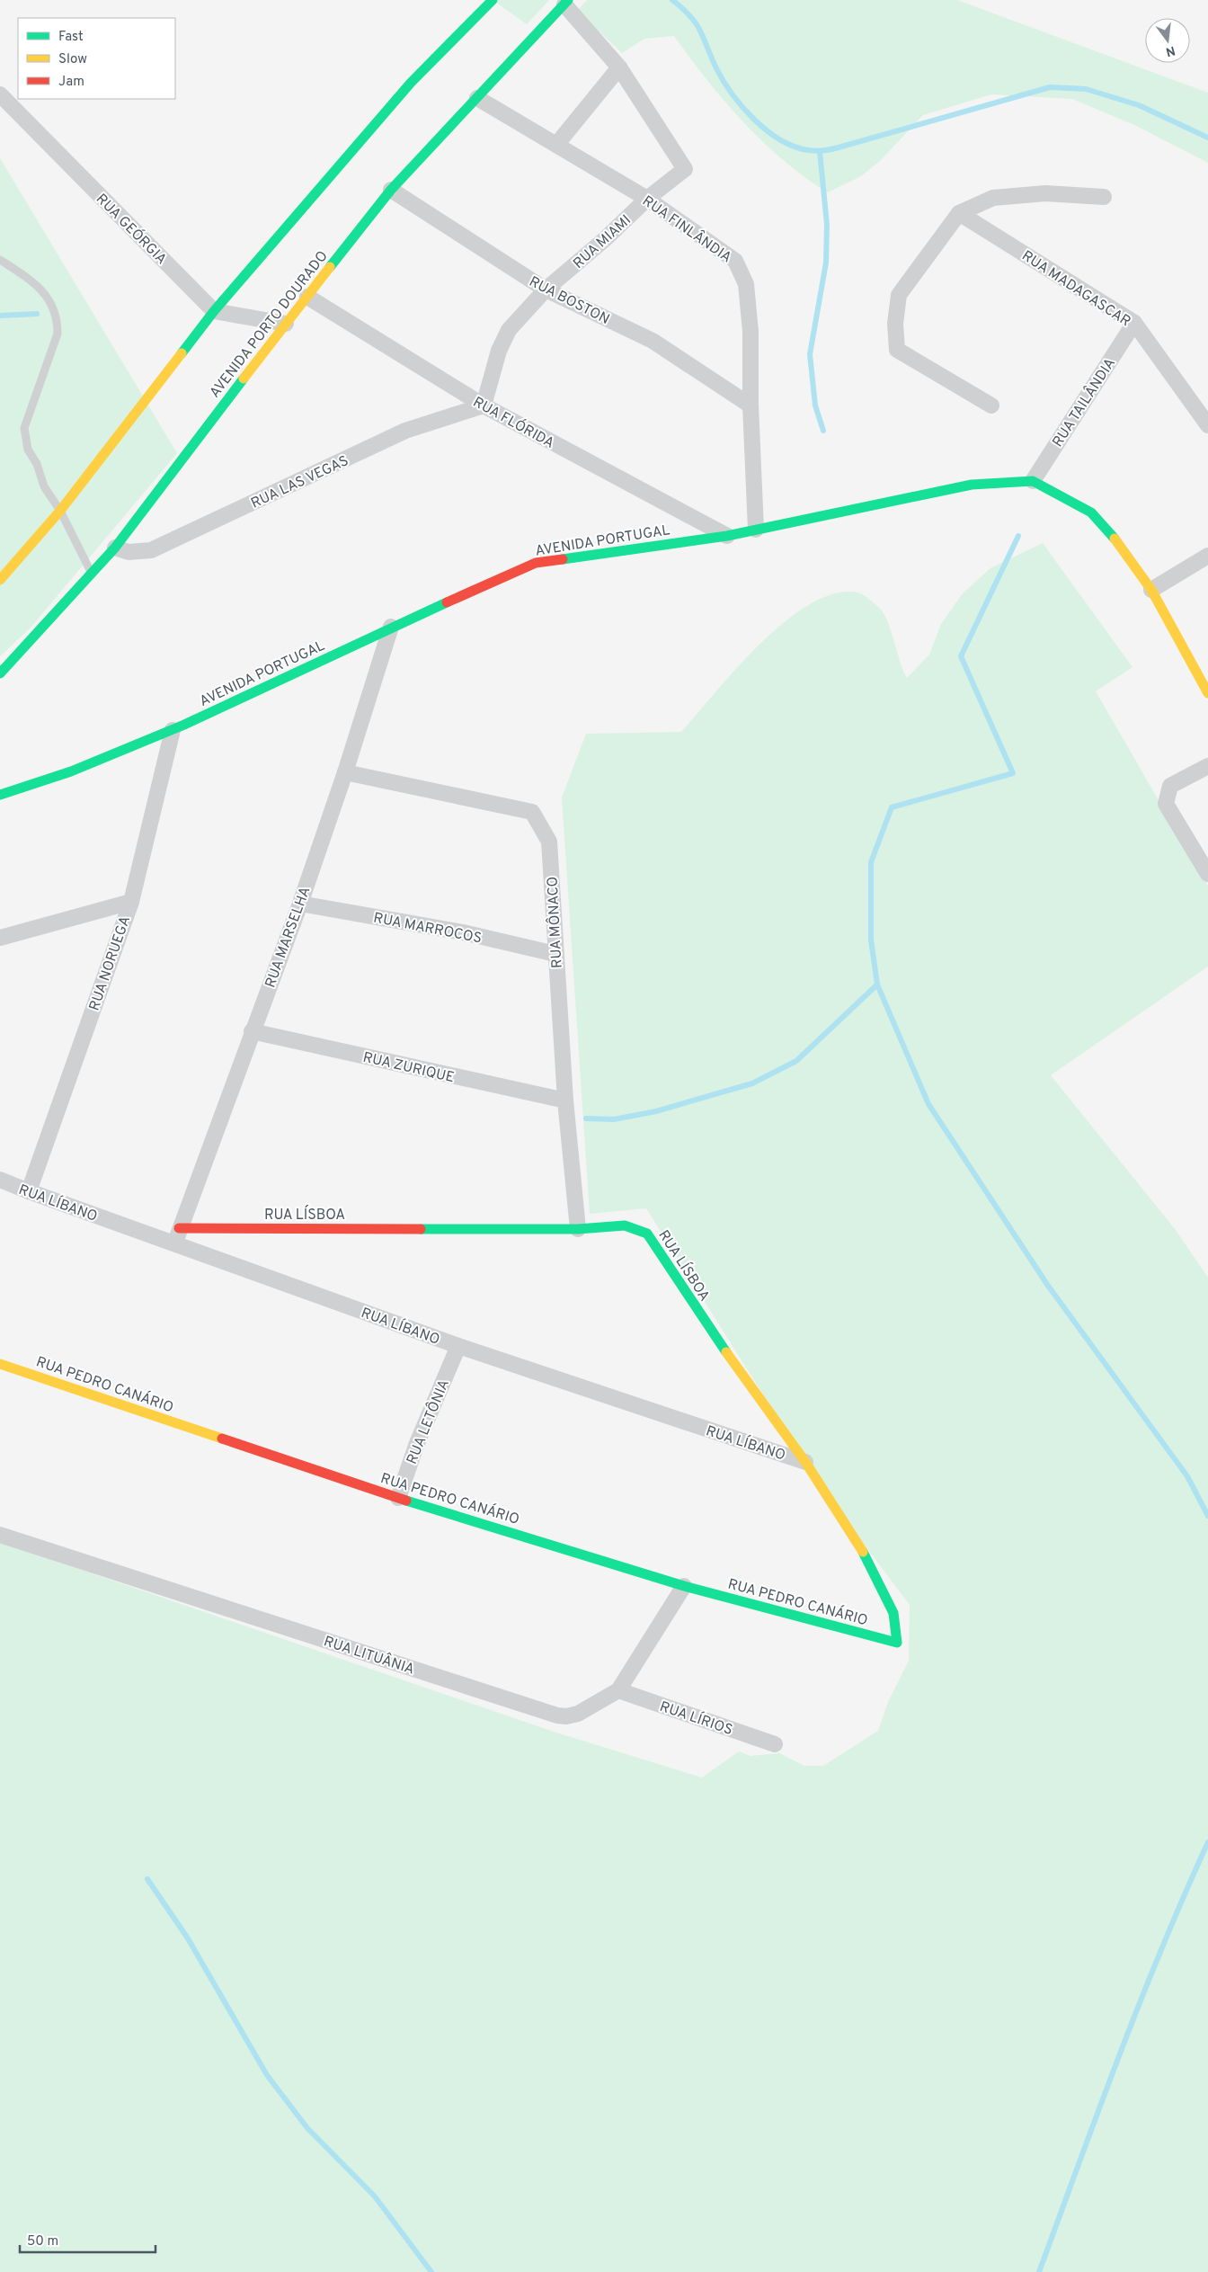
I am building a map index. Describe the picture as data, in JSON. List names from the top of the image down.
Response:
{
  "streets": {
    "street": [
      "RUA GEÓRGIA",
      "RUA FINLÂNDIA",
      "RUA MIAMI",
      "RUA MADAGASCAR",
      "RUA BOSTON",
      "AVENIDA PORTO DOURADO",
      "RUA TAILÂNDIA",
      "RUA FLÓRIDA",
      "RUA LAS VEGAS",
      "AVENIDA PORTUGAL",
      "RUA MÔNACO",
      "RUA MARROCOS",
      "RUA MARSELHA",
      "RUA NORUEGA",
      "RUA ZURIQUE",
      "RUA LÍBANO",
      "RUA LÍSBOA",
      "RUA PEDRO CANÁRIO",
      "RUA LETÔNIA",
      "RUA LITUÂNIA",
      "RUA LÍRIOS"
    ]
  },
  "crossings": [
    ["RUA FINLÂNDIA", "RUA MIAMI"],
    ["RUA FINLÂNDIA", "RUA BOSTON"],
    ["RUA FINLÂNDIA", "AVENIDA PORTO DOURADO"],
    ["RUA FINLÂNDIA", "AVENIDA PORTUGAL"],
    ["RUA MIAMI", "RUA BOSTON"],
    ["RUA MIAMI", "AVENIDA PORTO DOURADO"],
    ["RUA MIAMI", "RUA FLÓRIDA"],
    ["RUA MIAMI", "RUA LAS VEGAS"],
    ["RUA MADAGASCAR", "RUA TAILÂNDIA"],
    ["RUA BOSTON", "AVENIDA PORTO DOURADO"],
    ["AVENIDA PORTO DOURADO", "RUA FLÓRIDA"],
    ["AVENIDA PORTO DOURADO", "RUA LAS VEGAS"],
    ["RUA TAILÂNDIA", "AVENIDA PORTUGAL"],
    ["RUA FLÓRIDA", "RUA LAS VEGAS"],
    ["RUA FLÓRIDA", "AVENIDA PORTUGAL"],
    ["AVENIDA PORTUGAL", "RUA MARSELHA"],
    ["AVENIDA PORTUGAL", "RUA NORUEGA"],
    ["RUA MÔNACO", "RUA MARROCOS"],
    ["RUA MÔNACO", "RUA MARSELHA"],
    ["RUA MÔNACO", "RUA ZURIQUE"],
    ["RUA MÔNACO", "RUA LÍSBOA"],
    ["RUA MARROCOS", "RUA MARSELHA"],
    ["RUA MARSELHA", "RUA ZURIQUE"],
    ["RUA MARSELHA", "RUA LÍBANO"],
    ["RUA MARSELHA", "RUA LÍSBOA"],
    ["RUA NORUEGA", "RUA LÍBANO"],
    ["RUA LÍBANO", "RUA LÍSBOA"],
    ["RUA LÍBANO", "RUA LETÔNIA"],
    ["RUA LÍSBOA", "RUA PEDRO CANÁRIO"],
    ["RUA PEDRO CANÁRIO", "RUA LETÔNIA"],
    ["RUA PEDRO CANÁRIO", "RUA LITUÂNIA"],
    ["RUA LITUÂNIA", "RUA LÍRIOS"]
  ],
  "legend": ["Fast", "Slow", "Jam"],
  "scale_bar": "50 m",
  "north": "bottom"
}
